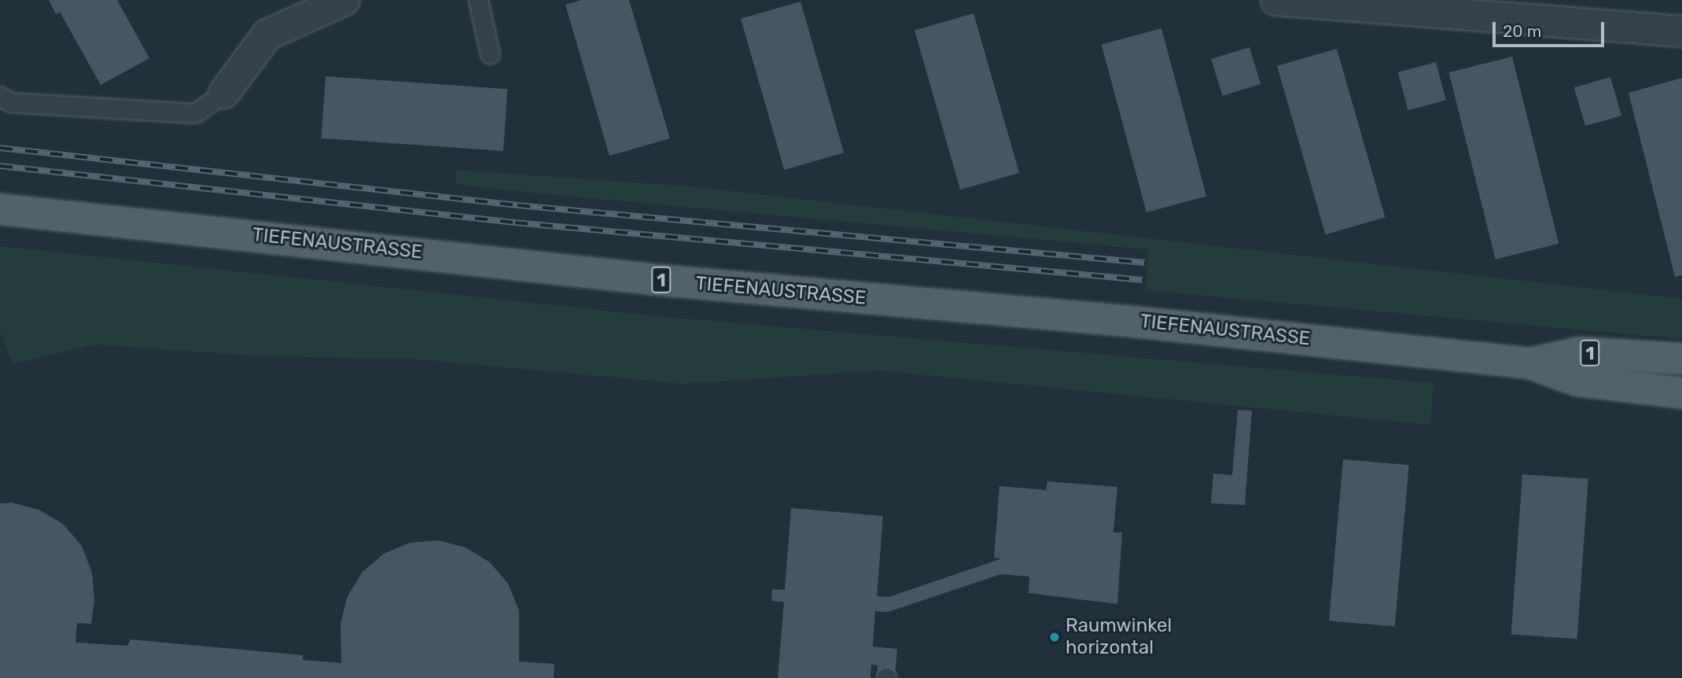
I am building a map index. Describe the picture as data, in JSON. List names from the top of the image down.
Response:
{
  "streets": {
    "main road": ["TIEFENAUSTRASSE", "1"]
  },
  "places": ["Raumwinkel horizontal"],
  "scale_bar": "20 m"
}
